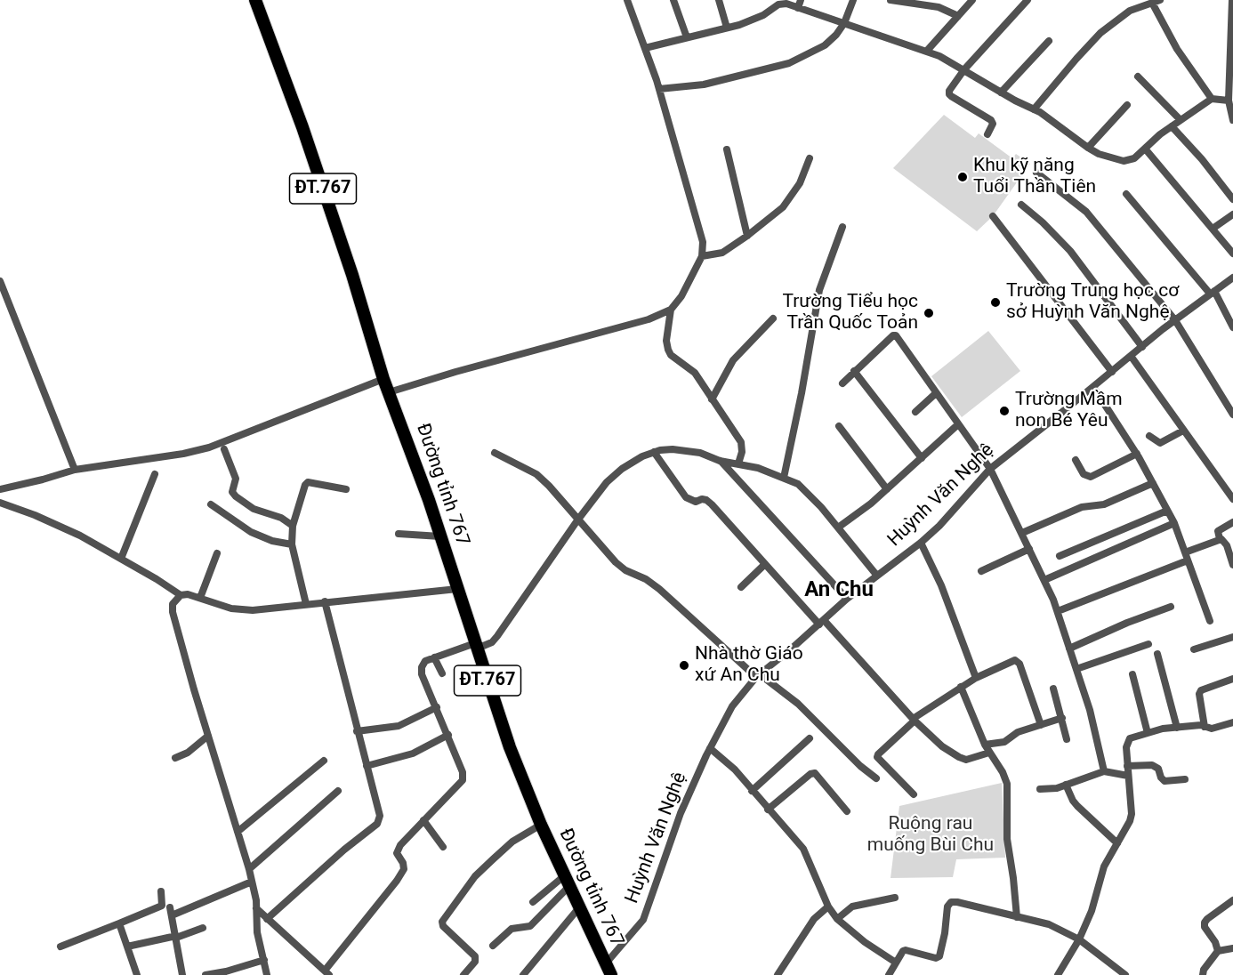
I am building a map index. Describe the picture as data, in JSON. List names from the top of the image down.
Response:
{
  "streets": {
    "main road": ["ĐT.767", "Đường tỉnh 767"],
    "street": ["Huỳnh Văn Nghệ"]
  },
  "crossings": [
    ["Đường tỉnh 767", "Huỳnh Văn Nghệ"]
  ],
  "districts": ["An Chu"],
  "parks": ["Ruộng rau muống Bùi Chu"],
  "places": [
    "Khu kỹ năng Tuổi Thần Tiên",
    "Trường Trung học cơ sở Huỳnh Văn Nghệ",
    "Trường Tiểu học Trần Quốc Toản",
    "Trường Mầm non Bé Yêu",
    "Nhà thờ Giáo xứ An Chu"
  ]
}
